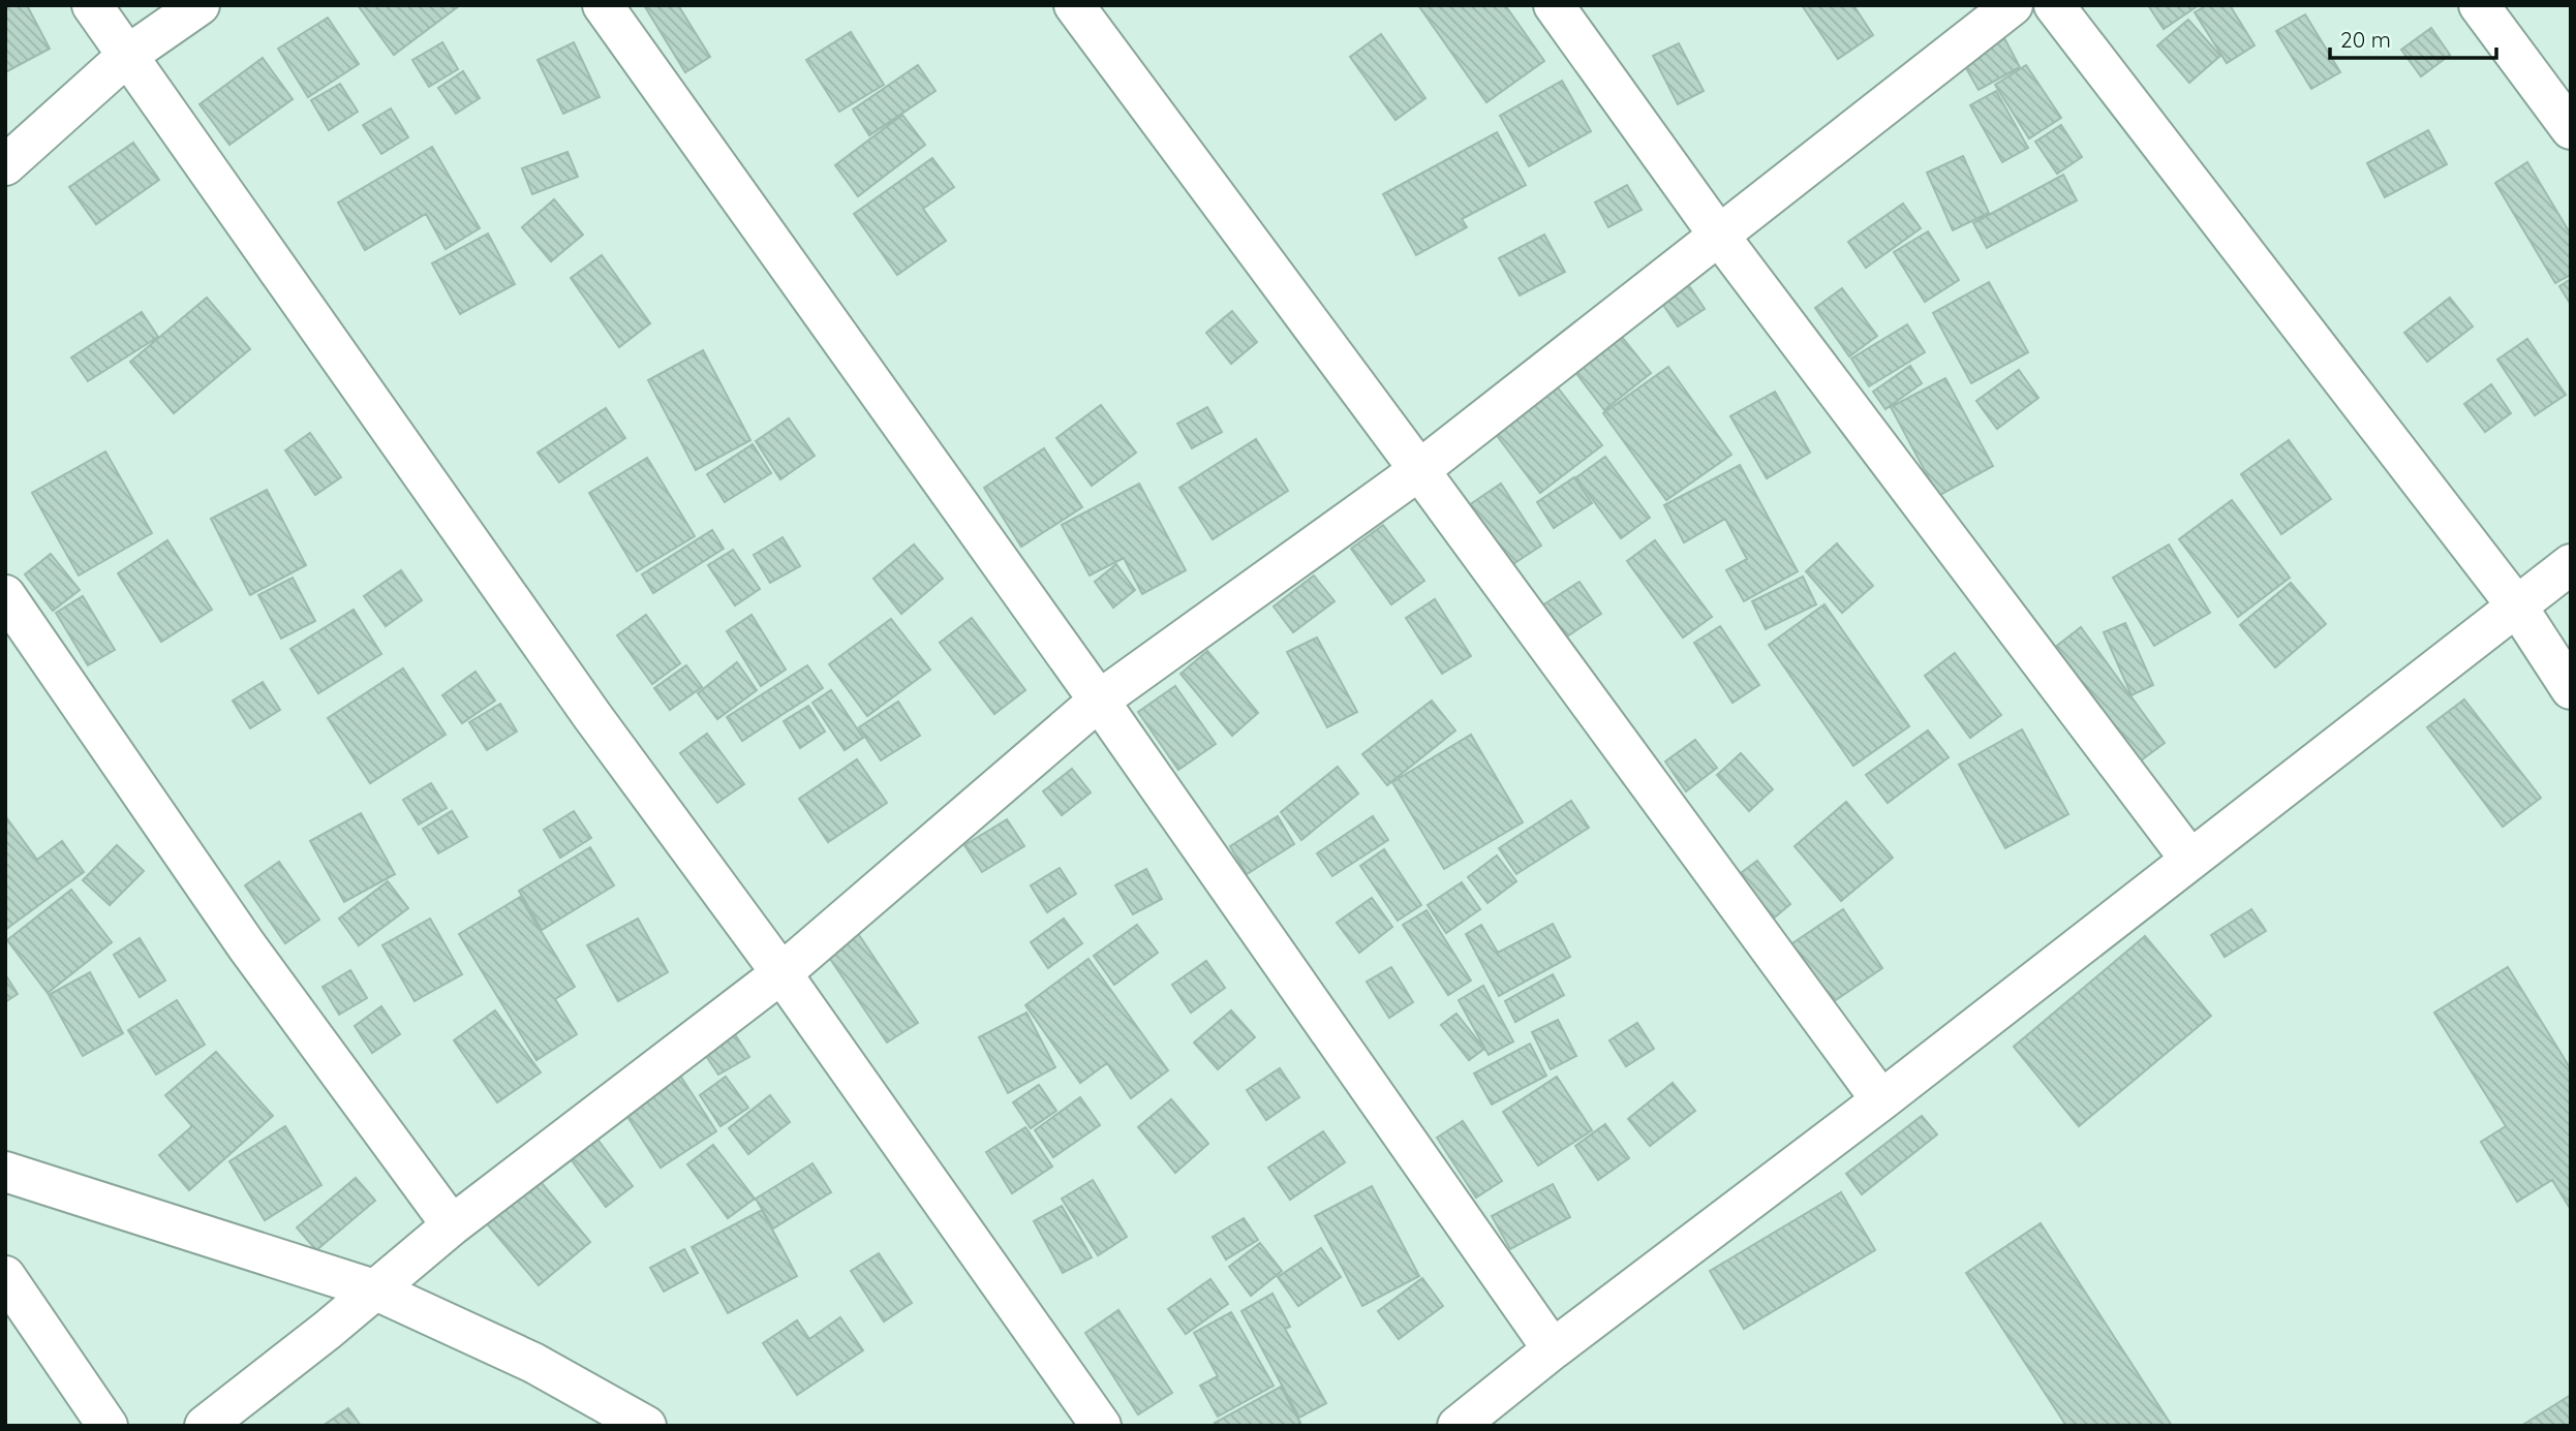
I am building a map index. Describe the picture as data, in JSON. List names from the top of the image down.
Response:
{
  "scale_bar": "20 m"
}
